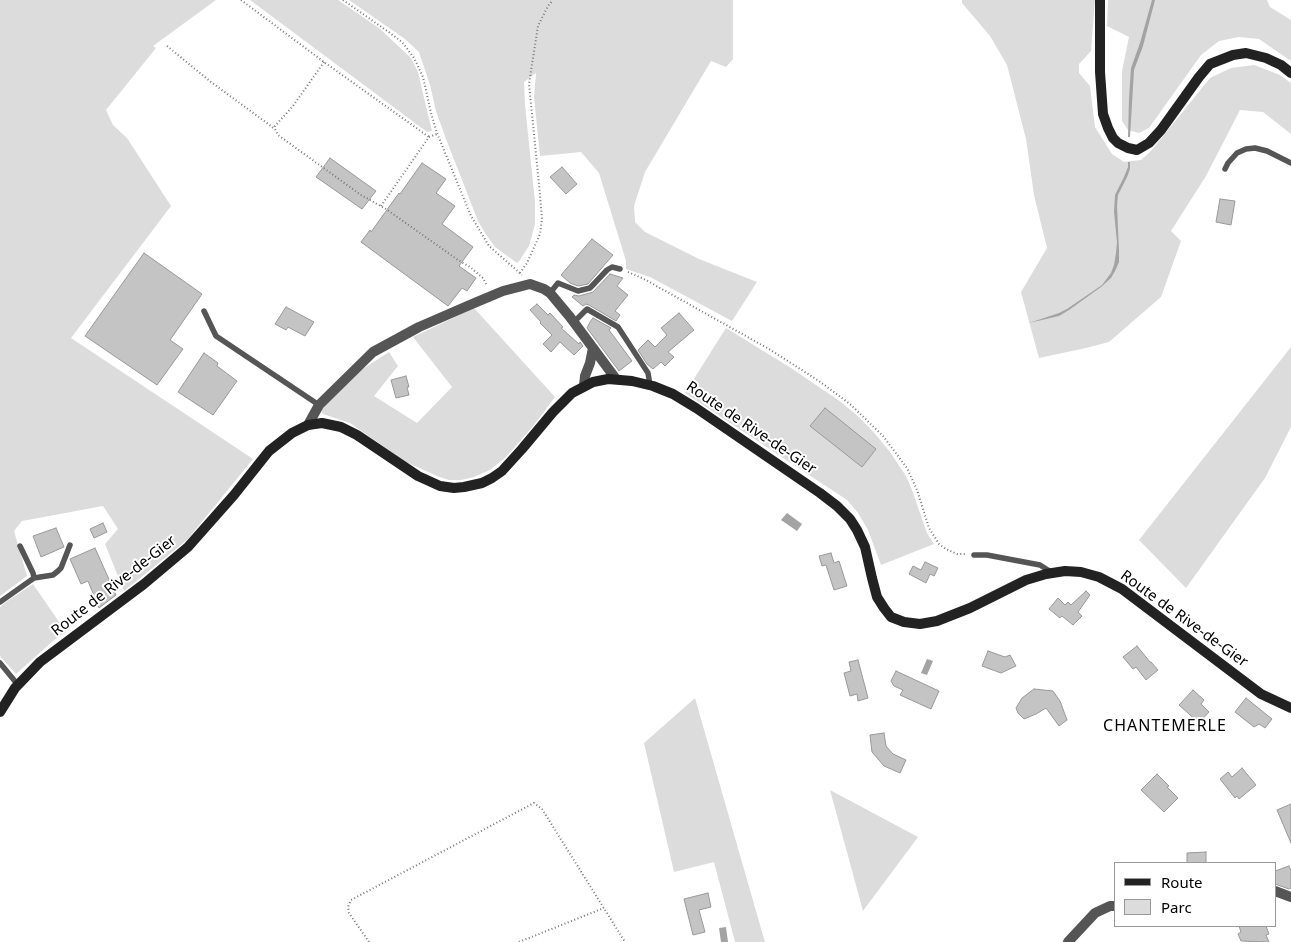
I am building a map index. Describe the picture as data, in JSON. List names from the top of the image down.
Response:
{
  "streets": {
    "main road": ["Route de Rive-de-Gier"]
  },
  "districts": ["CHANTEMERLE"],
  "legend": ["Route", "Parc"]
}
